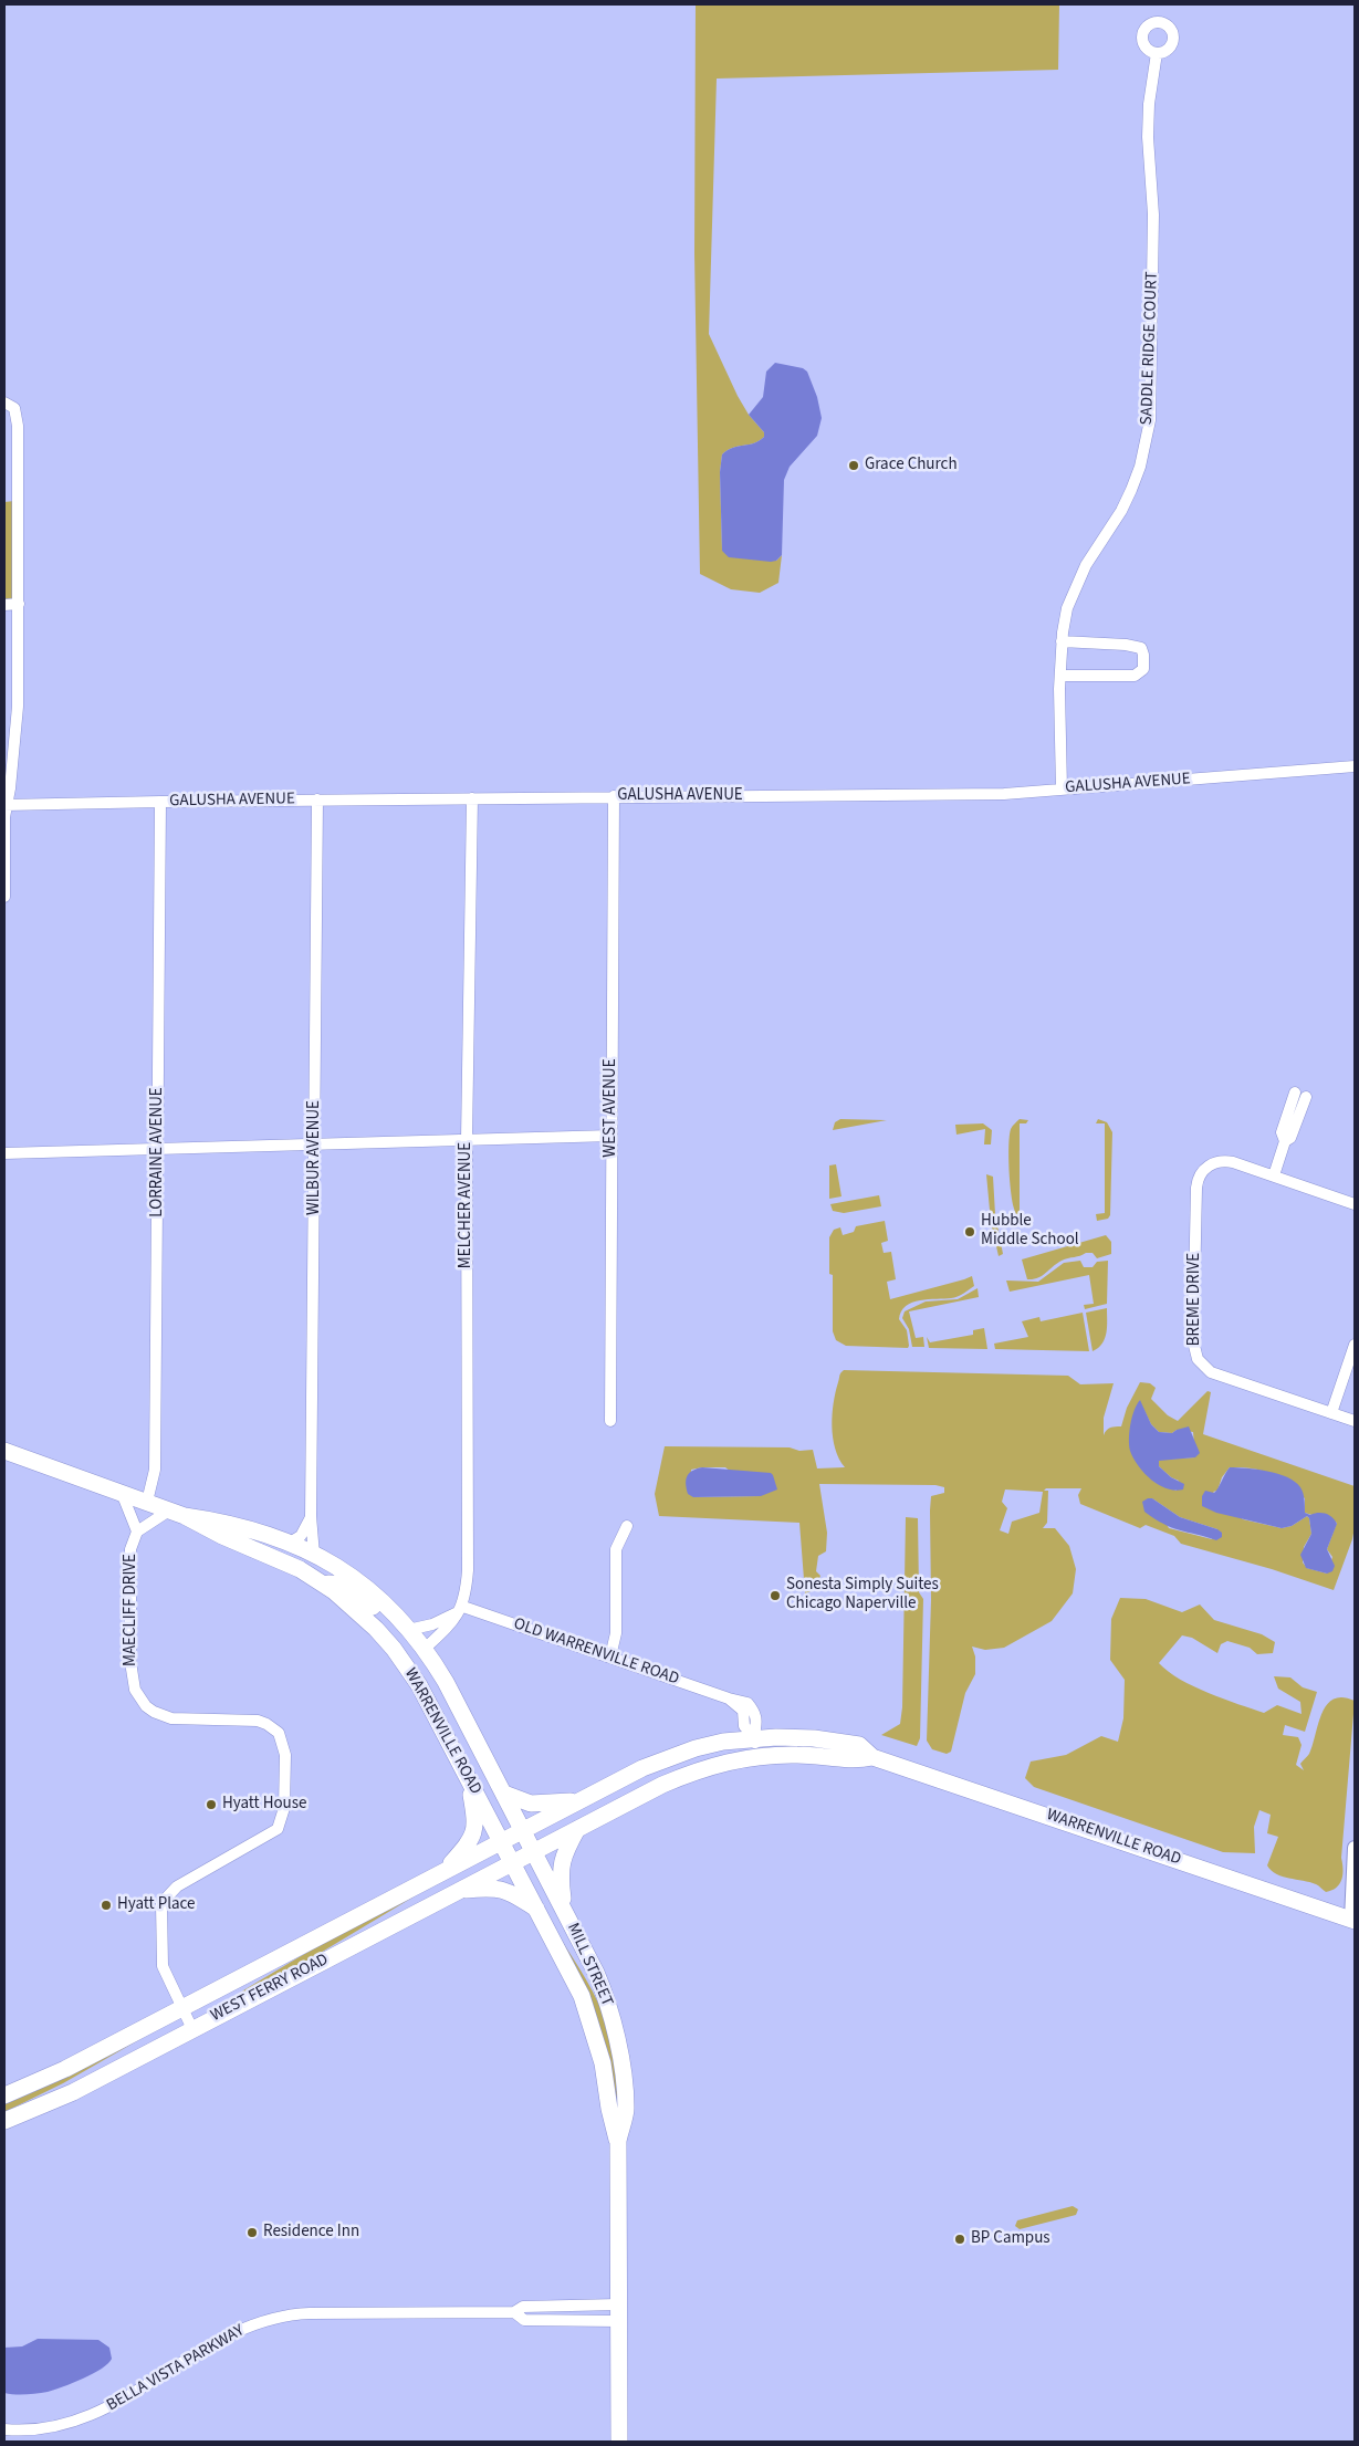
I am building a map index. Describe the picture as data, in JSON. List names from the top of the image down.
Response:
{
  "streets": {
    "main road": ["WARRENVILLE ROAD", "MILL STREET", "WEST FERRY ROAD"],
    "street": [
      "SADDLE RIDGE COURT",
      "GALUSHA AVENUE",
      "WEST AVENUE",
      "LORRAINE AVENUE",
      "WILBUR AVENUE",
      "MELCHER AVENUE",
      "BREME DRIVE",
      "MAECLIFF DRIVE",
      "OLD WARRENVILLE ROAD",
      "BELLA VISTA PARKWAY"
    ]
  },
  "crossings": [
    ["SADDLE RIDGE COURT", "GALUSHA AVENUE"],
    ["GALUSHA AVENUE", "WEST AVENUE"],
    ["GALUSHA AVENUE", "LORRAINE AVENUE"],
    ["GALUSHA AVENUE", "WILBUR AVENUE"],
    ["GALUSHA AVENUE", "MELCHER AVENUE"],
    ["LORRAINE AVENUE", "WARRENVILLE ROAD"],
    ["WILBUR AVENUE", "WARRENVILLE ROAD"],
    ["MELCHER AVENUE", "OLD WARRENVILLE ROAD"],
    ["MAECLIFF DRIVE", "WARRENVILLE ROAD"],
    ["MAECLIFF DRIVE", "WEST FERRY ROAD"],
    ["OLD WARRENVILLE ROAD", "WARRENVILLE ROAD"],
    ["WARRENVILLE ROAD", "MILL STREET"],
    ["WARRENVILLE ROAD", "WEST FERRY ROAD"],
    ["MILL STREET", "WEST FERRY ROAD"],
    ["MILL STREET", "BELLA VISTA PARKWAY"]
  ],
  "places": [
    "Grace Church",
    "Hubble Middle School",
    "Sonesta Simply Suites Chicago Naperville",
    "Hyatt House",
    "Hyatt Place",
    "Residence Inn",
    "BP Campus"
  ]
}
